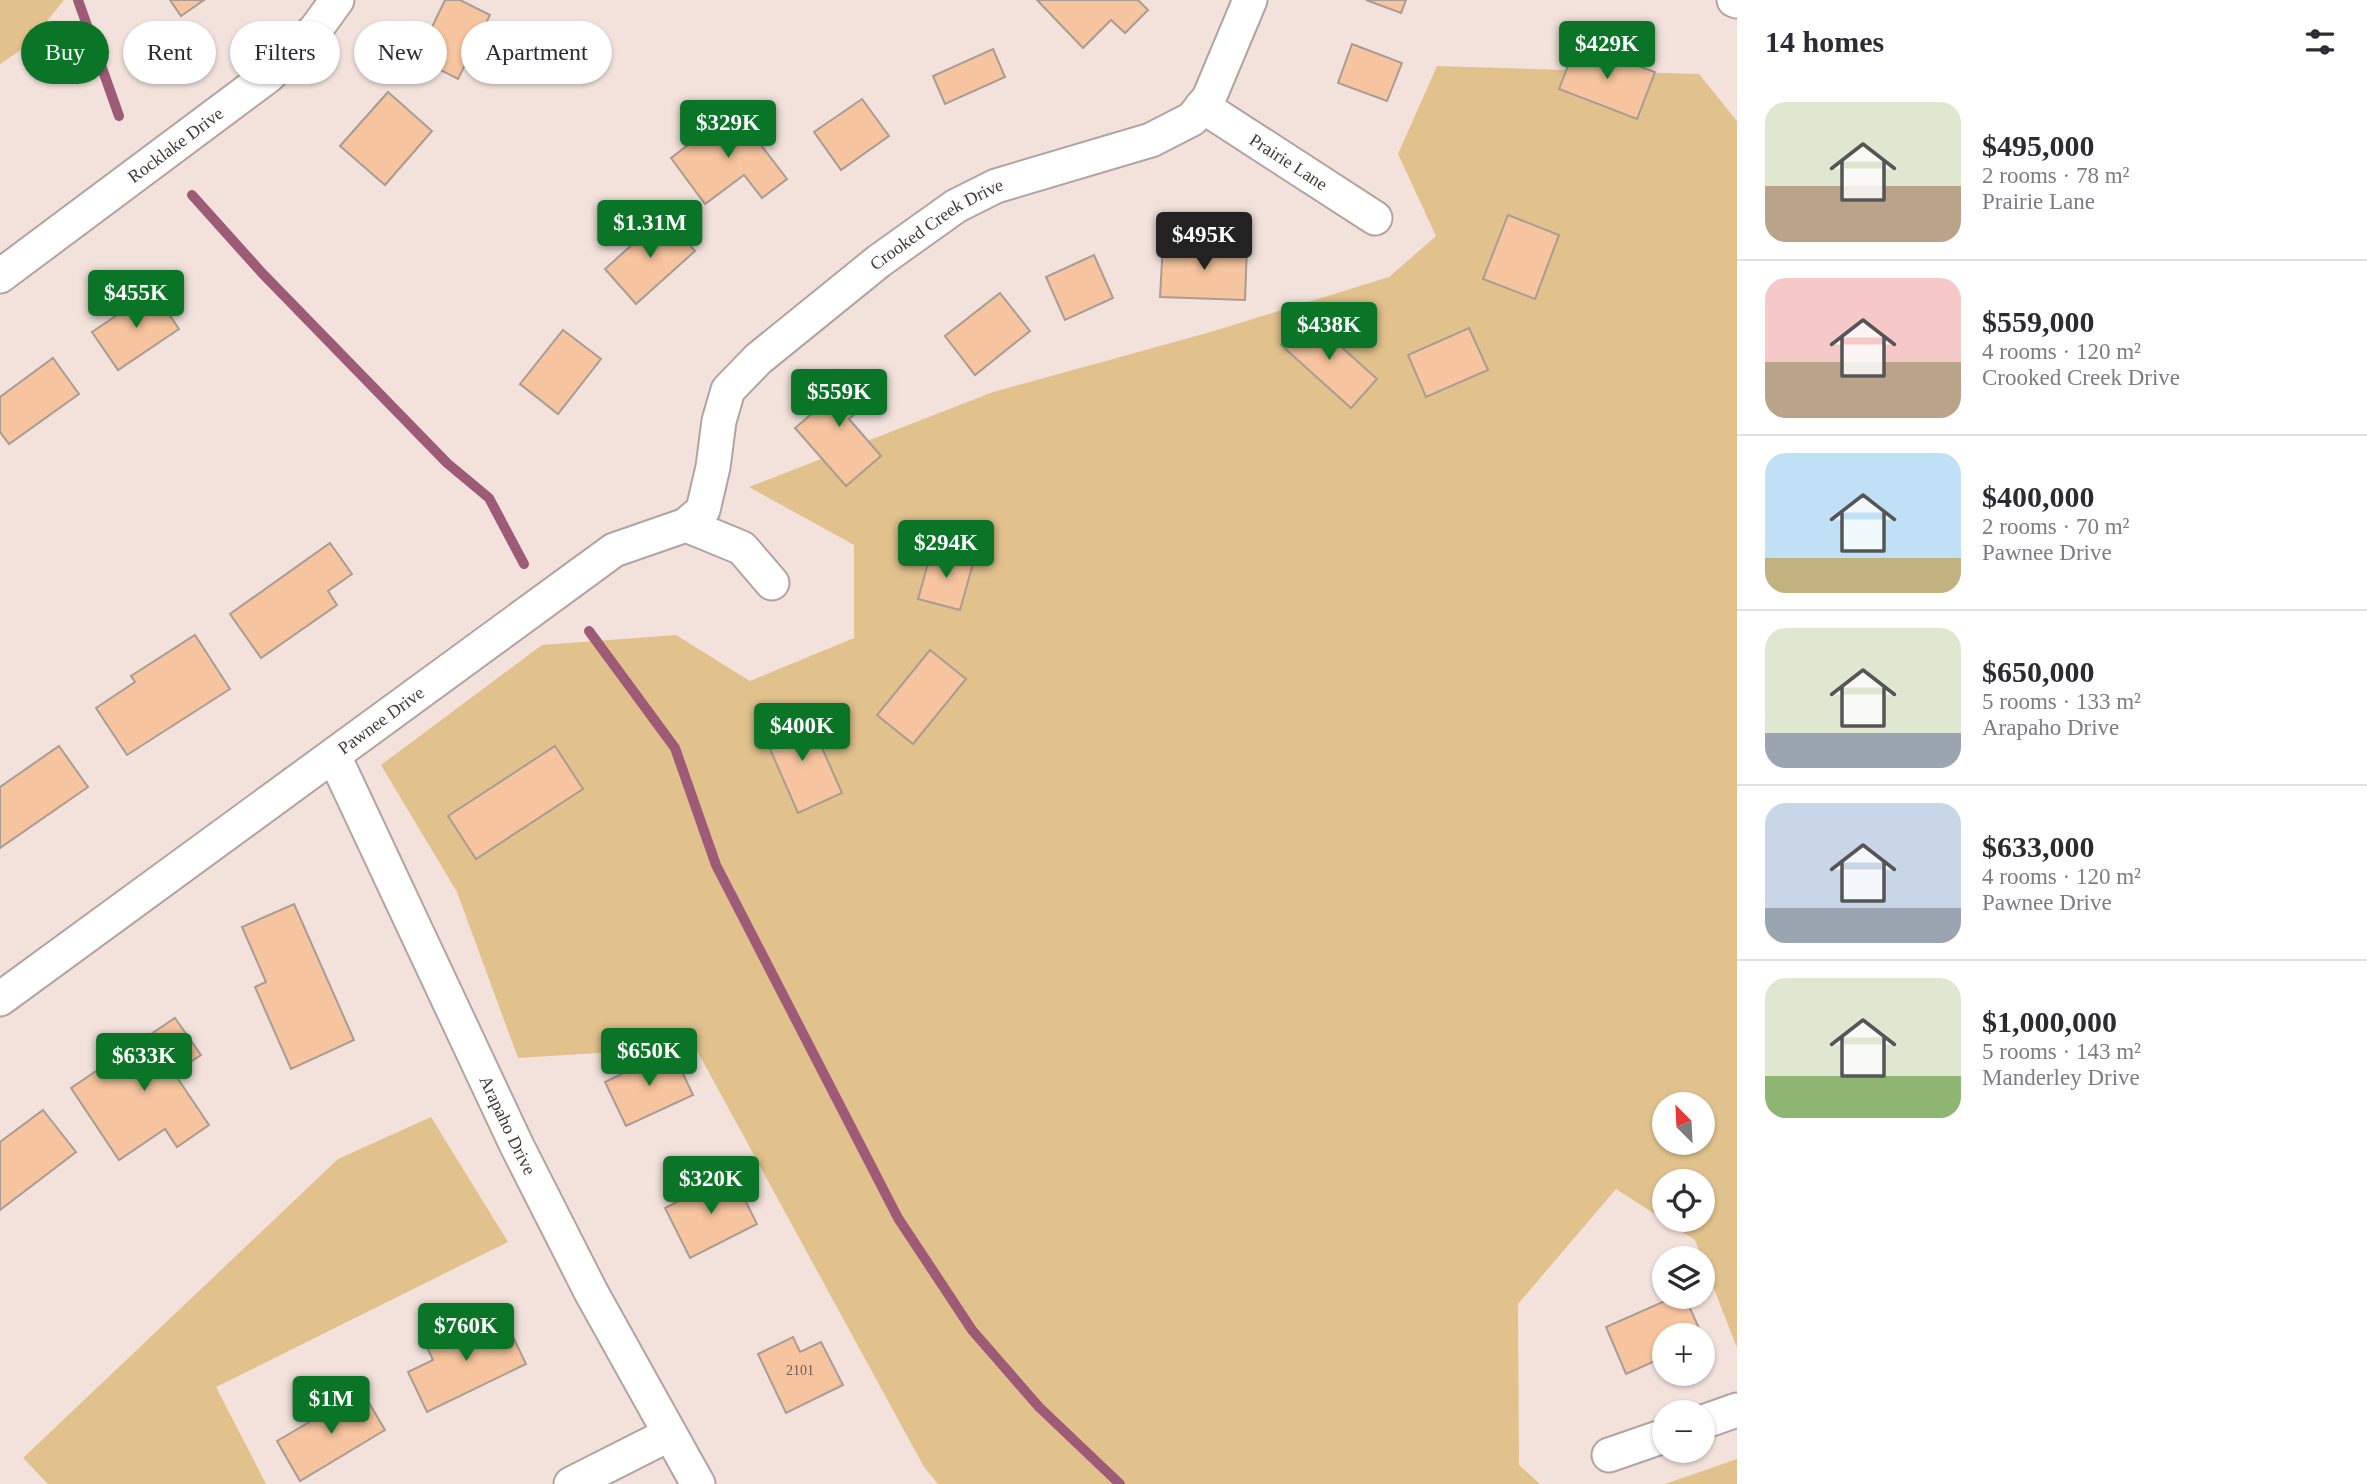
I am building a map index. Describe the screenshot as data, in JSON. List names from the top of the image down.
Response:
{
  "streets": {
    "street": [
      "Rocklake Drive",
      "Prairie Lane",
      "Crooked Creek Drive",
      "Pawnee Drive",
      "Arapaho Drive"
    ]
  },
  "crossings": [
    ["Prairie Lane", "Crooked Creek Drive"],
    ["Crooked Creek Drive", "Pawnee Drive"],
    ["Pawnee Drive", "Arapaho Drive"]
  ],
  "house_numbers": ["2101"],
  "north": "top left",
  "page": {
    "heading": "14 homes",
    "price": [
      "$429K",
      "$329K",
      "$1.31M",
      "$495K",
      "$455K",
      "$438K",
      "$559K",
      "$294K",
      "$400K",
      "$650K",
      "$633K",
      "$320K",
      "$760K",
      "$1M"
    ],
    "chip": [
      "Buy",
      "Rent",
      "Filters",
      "New",
      "Apartment"
    ],
    "list": [
      {
        "name": "$495,000",
        "note": "2 rooms · 78 m² · Prairie Lane"
      },
      {
        "name": "$559,000",
        "note": "4 rooms · 120 m² · Crooked Creek Drive"
      },
      {
        "name": "$400,000",
        "note": "2 rooms · 70 m² · Pawnee Drive"
      },
      {
        "name": "$650,000",
        "note": "5 rooms · 133 m² · Arapaho Drive"
      },
      {
        "name": "$633,000",
        "note": "4 rooms · 120 m² · Pawnee Drive"
      },
      {
        "name": "$1,000,000",
        "note": "5 rooms · 143 m² · Manderley Drive"
      }
    ],
    "map_buttons": ["+", "−"]
  }
}
